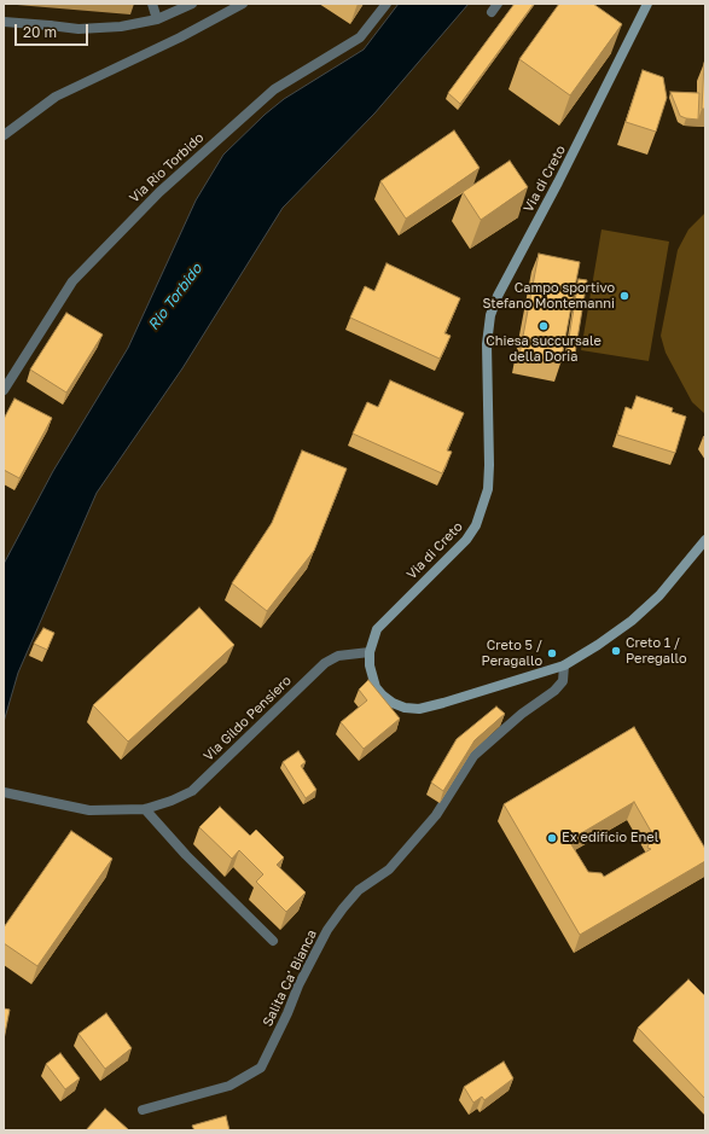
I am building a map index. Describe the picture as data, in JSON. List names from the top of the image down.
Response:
{
  "streets": {
    "main road": ["Via di Creto"],
    "street": ["Via Rio Torbido", "Via Gildo Pensiero", "Salita Ca' Bianca"]
  },
  "crossings": [
    ["Via di Creto", "Via Gildo Pensiero"],
    ["Via di Creto", "Salita Ca' Bianca"]
  ],
  "water": ["Rio Torbido"],
  "places": [
    "Campo sportivo Stefano Montemanni",
    "Chiesa succursale della Doria",
    "Creto 1 / Peregallo",
    "Creto 5 / Peragallo",
    "Ex edificio Enel"
  ],
  "scale_bar": "20 m"
}
